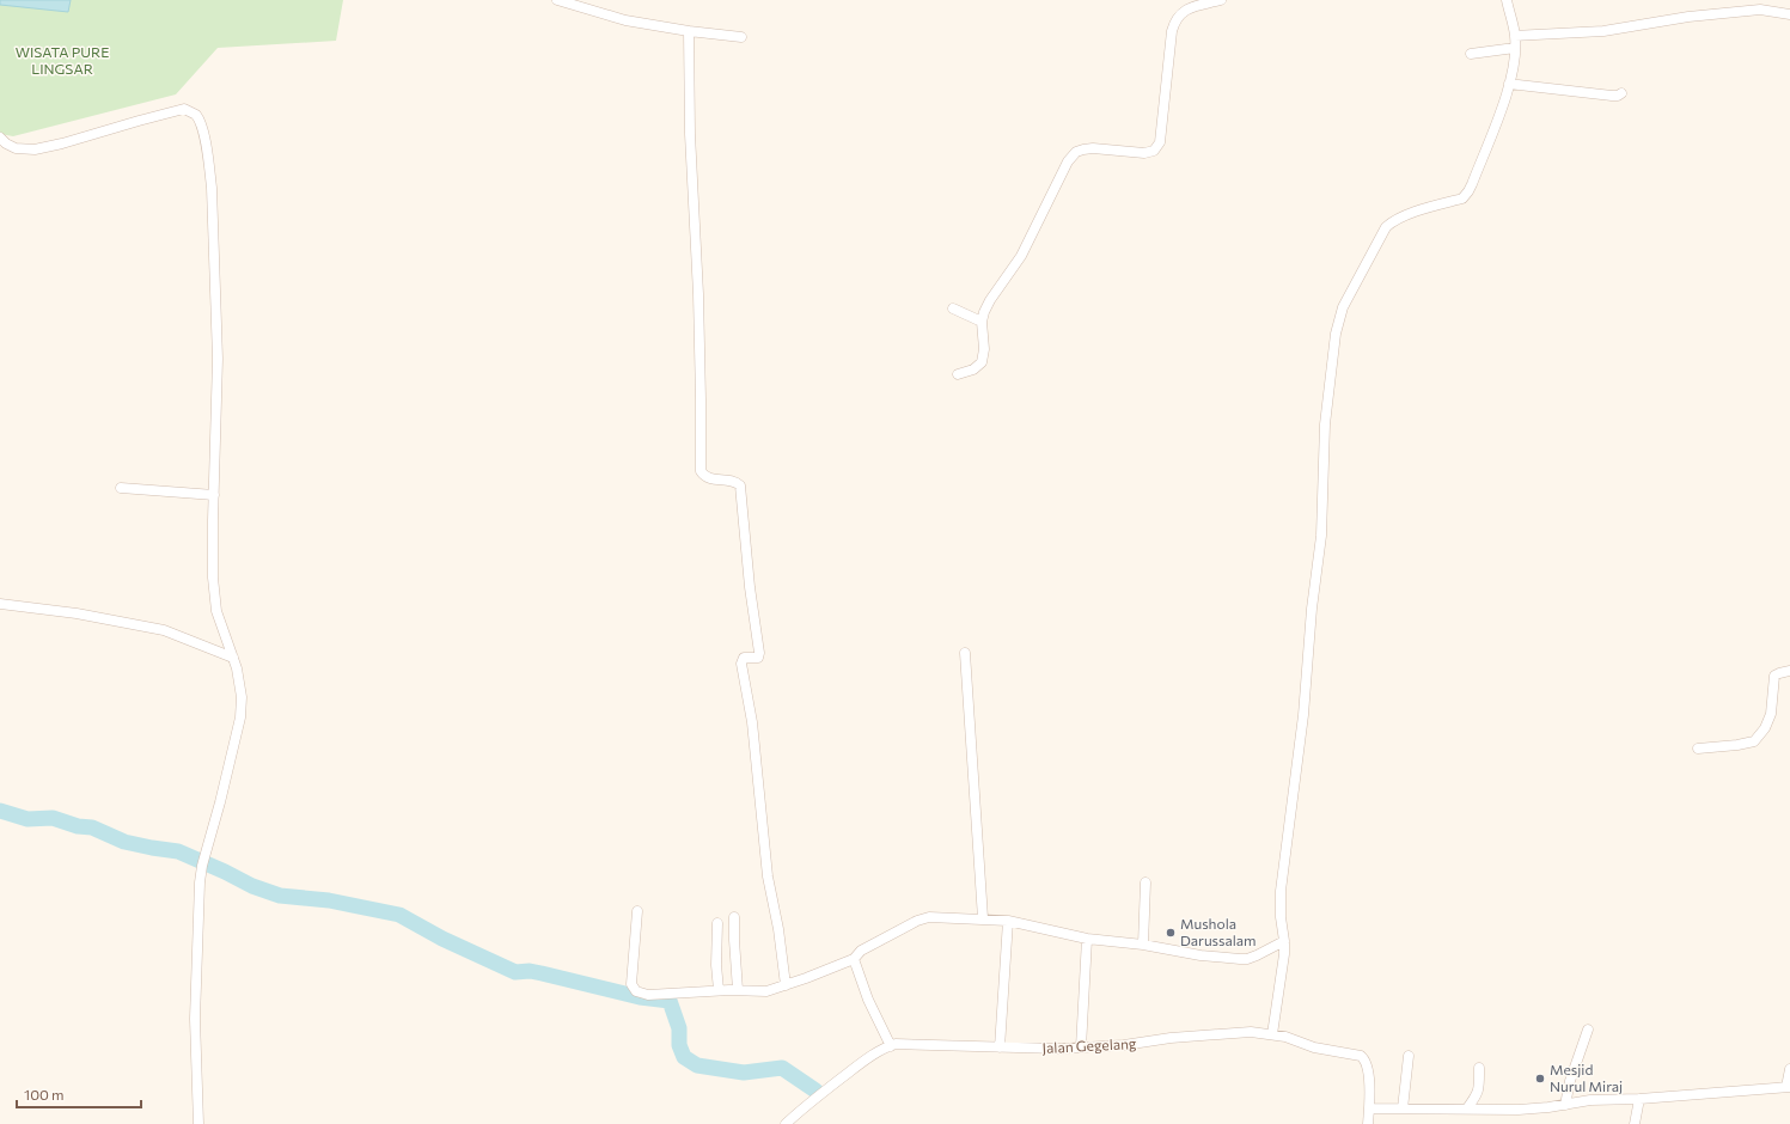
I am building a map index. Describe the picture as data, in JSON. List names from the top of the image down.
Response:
{
  "streets": {
    "street": ["Jalan Gegelang"]
  },
  "parks": ["WISATA PURE LINGSAR"],
  "places": ["Mushola Darussalam", "Mesjid Nurul Miraj"],
  "scale_bar": "100 m"
}
